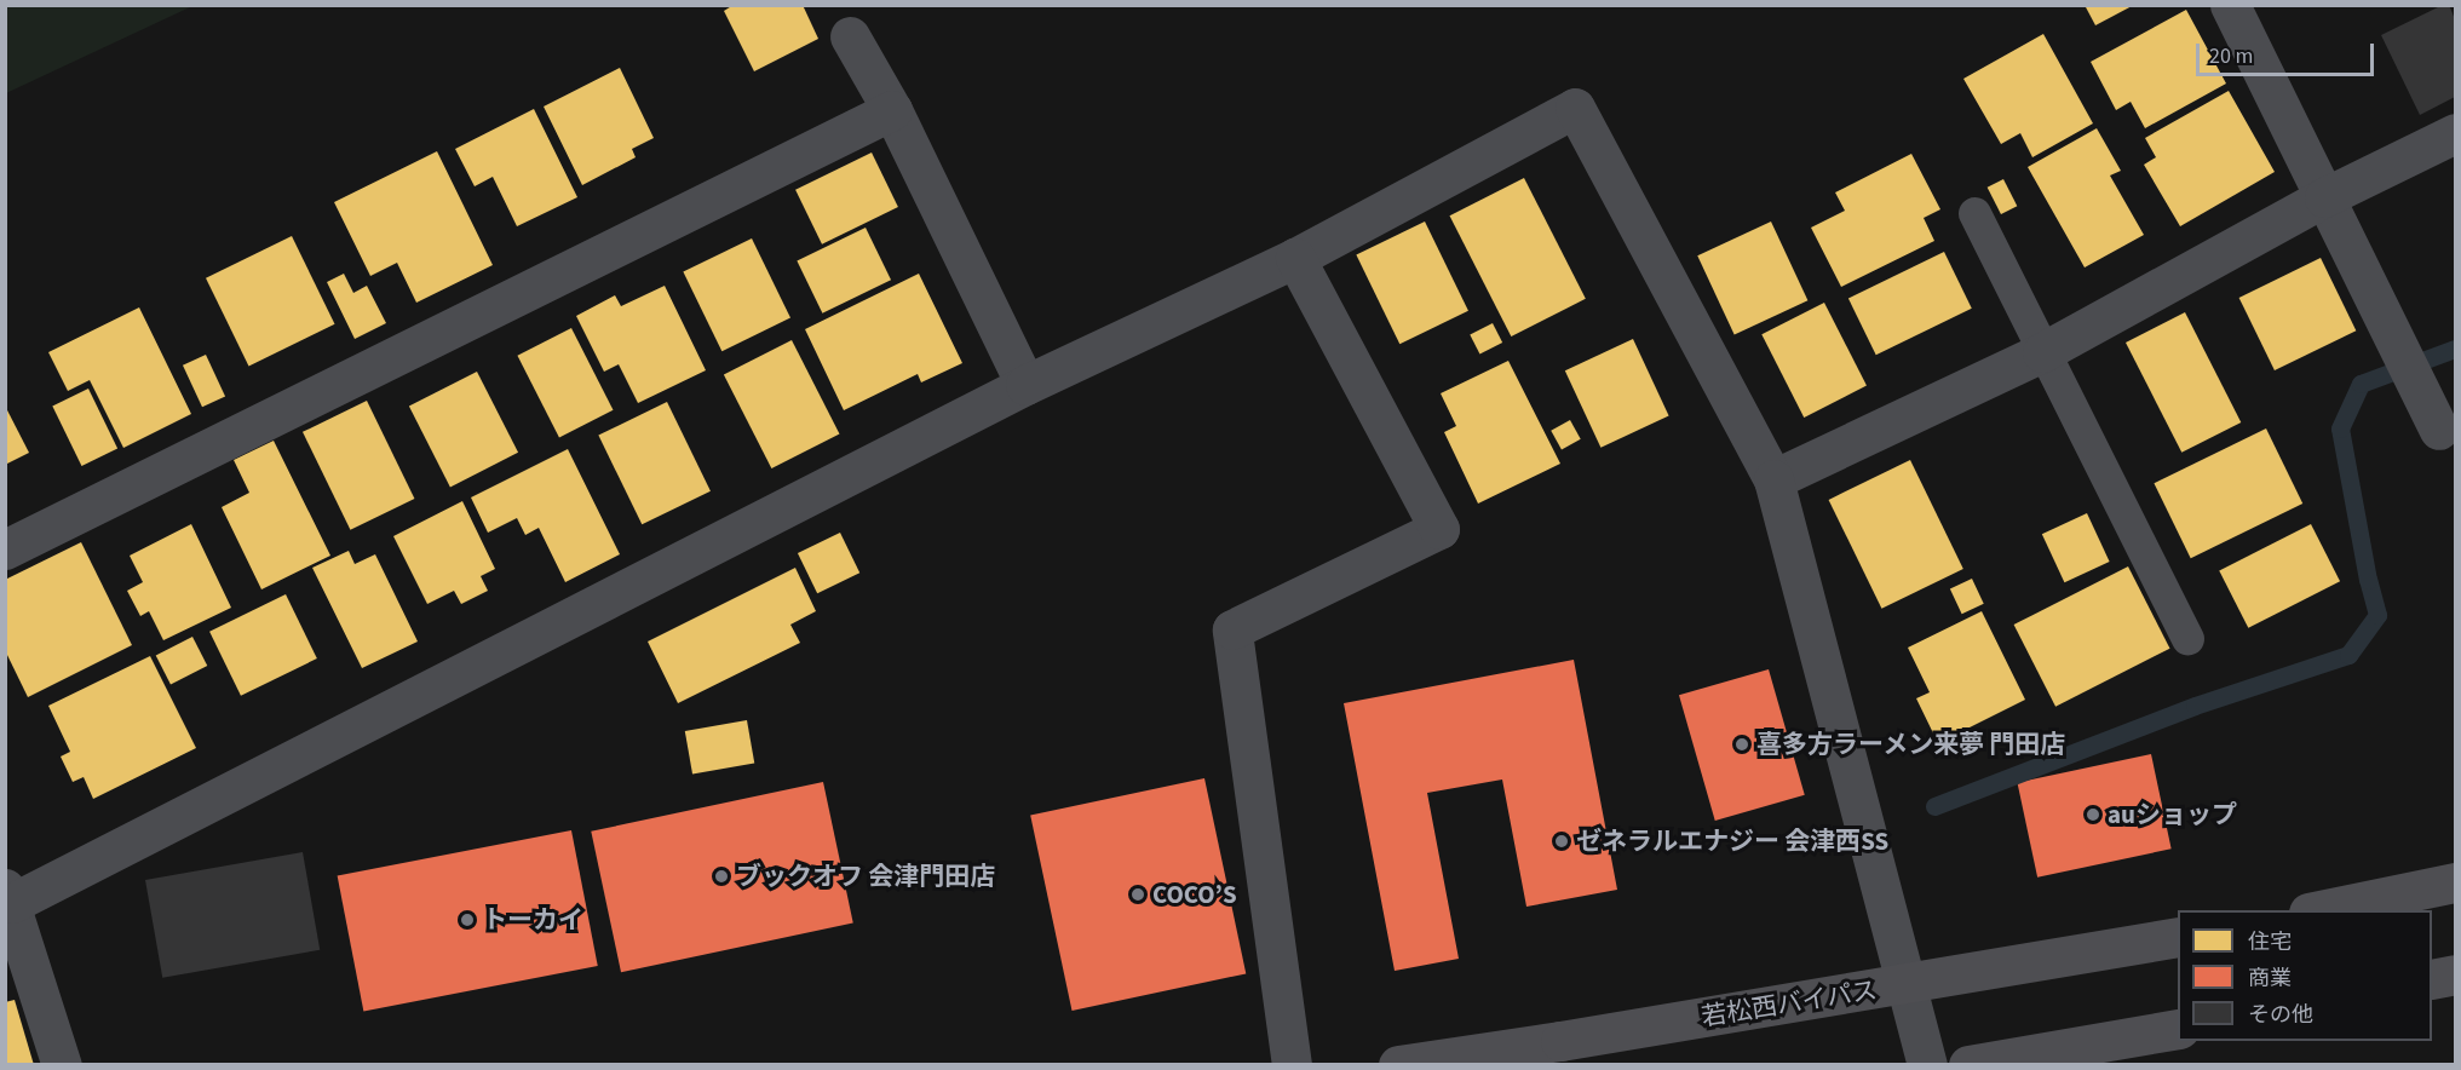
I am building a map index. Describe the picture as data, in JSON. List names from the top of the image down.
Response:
{
  "streets": {
    "highway": ["若松西バイパス"]
  },
  "places": [
    "喜多方ラーメン来夢 門田店",
    "auショップ",
    "ゼネラルエナジー 会津西SS",
    "ブックオフ 会津門田店",
    "COCO’S",
    "トーカイ"
  ],
  "legend": ["住宅", "商業", "その他"],
  "scale_bar": "20 m"
}
